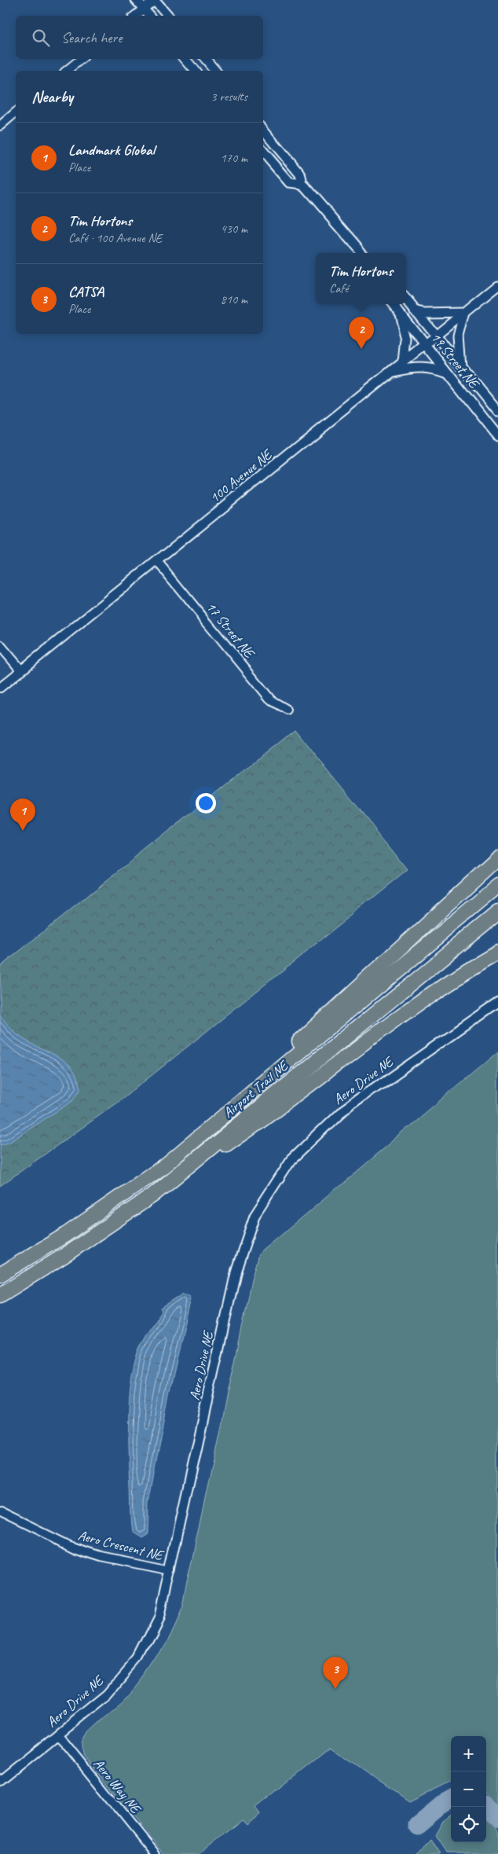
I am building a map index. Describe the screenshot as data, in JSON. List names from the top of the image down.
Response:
{
  "streets": {
    "highway": ["Airport Trail NE"],
    "street": [
      "19 Street NE",
      "100 Avenue NE",
      "17 Street NE",
      "Aero Drive NE",
      "Aero Crescent NE",
      "Aero Way NE"
    ]
  },
  "crossings": [
    ["19 Street NE", "100 Avenue NE"],
    ["100 Avenue NE", "17 Street NE"],
    ["Aero Drive NE", "Aero Crescent NE"],
    ["Aero Drive NE", "Aero Way NE"]
  ],
  "page": {
    "search": "Search here",
    "heading": ["Nearby", "3 results"],
    "list": [
      {
        "mark": "1",
        "name": "Landmark Global",
        "note": "Place",
        "value": "170 m"
      },
      {
        "mark": "2",
        "name": "Tim Hortons",
        "note": "Café · 100 Avenue NE",
        "value": "430 m"
      },
      {
        "mark": "3",
        "name": "CATSA",
        "note": "Place",
        "value": "810 m"
      }
    ],
    "popup": ["Tim Hortons", "Café"],
    "pins": ["2", "1", "3"],
    "map_buttons": ["+", "−"]
  }
}
